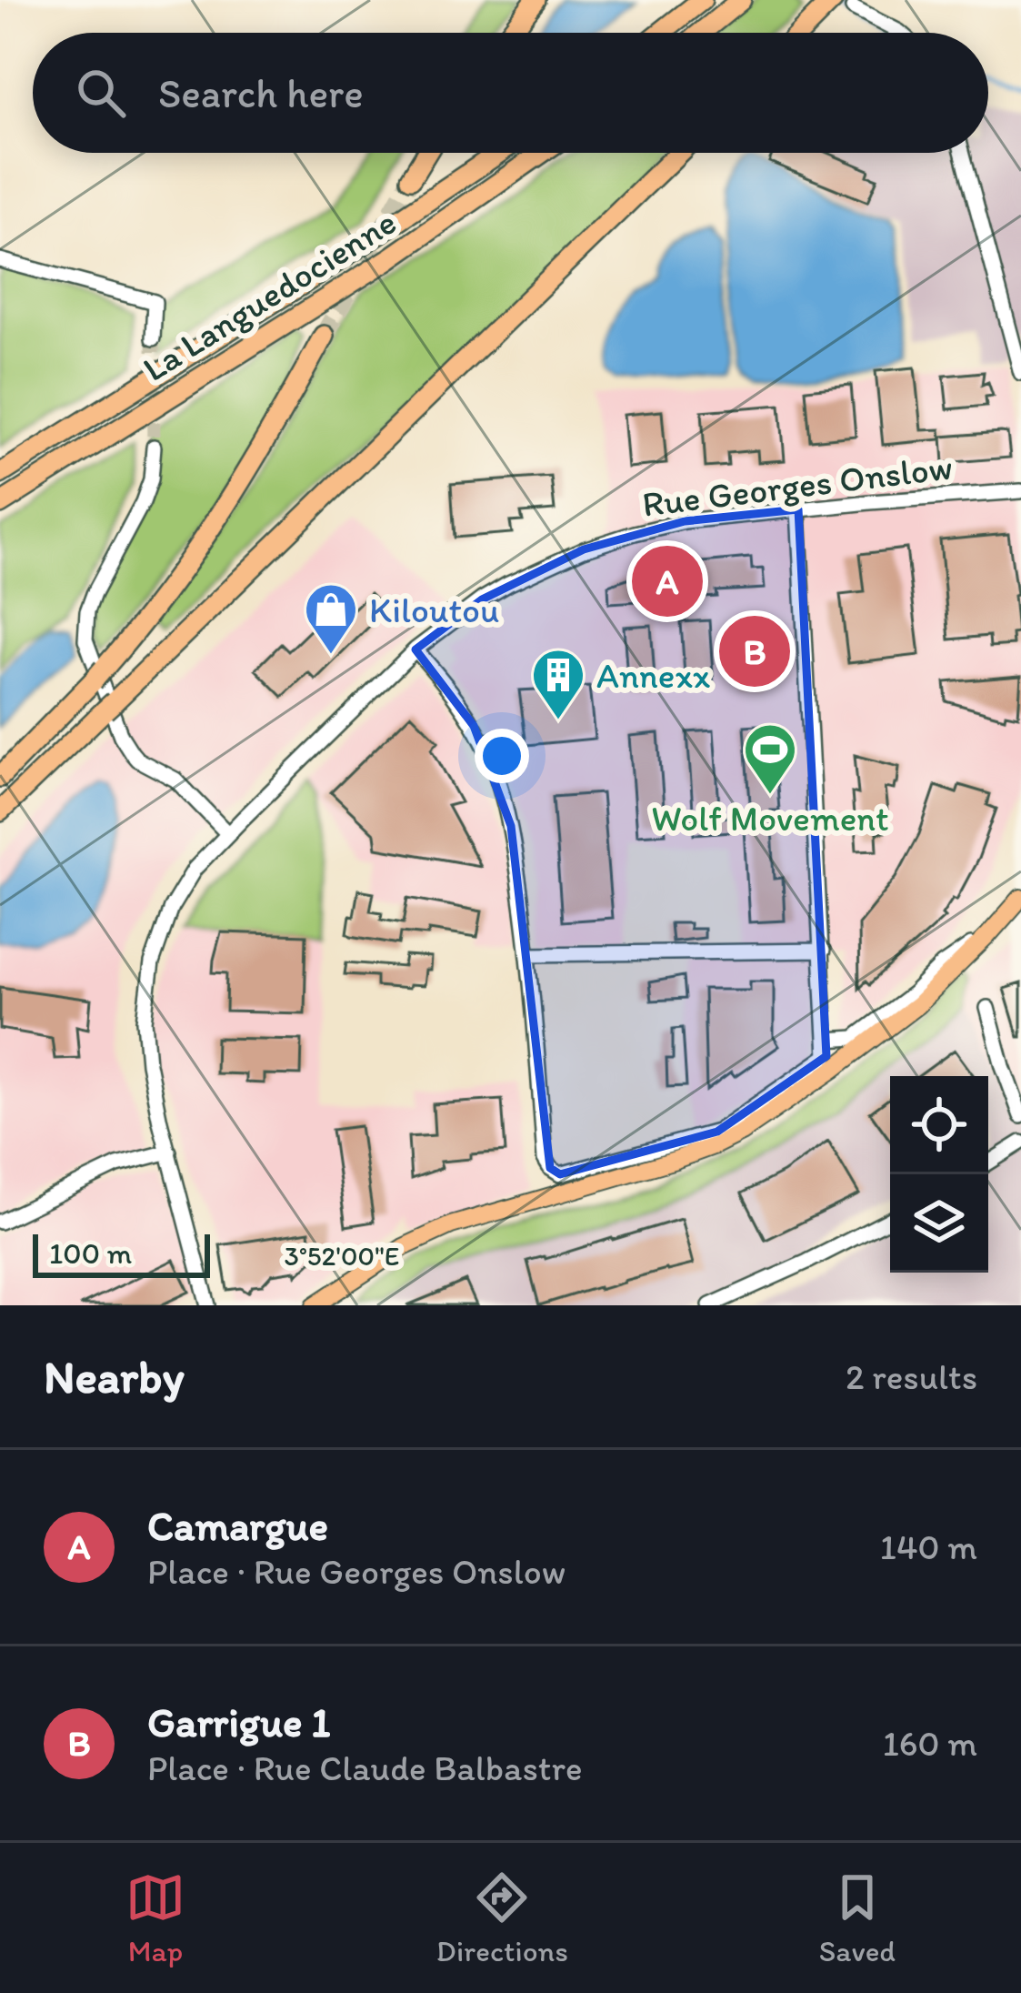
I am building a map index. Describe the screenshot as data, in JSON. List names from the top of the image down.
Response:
{
  "streets": {
    "highway": ["La Languedocienne"],
    "street": ["Rue Georges Onslow"]
  },
  "places": {
    "shop": ["Kiloutou"],
    "building": ["Annexx"],
    "sports": ["Wolf Movement"]
  },
  "scale_bar": "100 m",
  "page": {
    "search": "Search here",
    "pins": ["A", "B"],
    "scale": "100 m",
    "heading": ["Nearby", "2 results"],
    "list": [
      {
        "mark": "A",
        "name": "Camargue",
        "note": "Place · Rue Georges Onslow",
        "value": "140 m"
      },
      {
        "mark": "B",
        "name": "Garrigue 1",
        "note": "Place · Rue Claude Balbastre",
        "value": "160 m"
      }
    ],
    "nav": ["Map", "Directions", "Saved"]
  },
  "coordinates": ["3°52'00\"E"]
}
